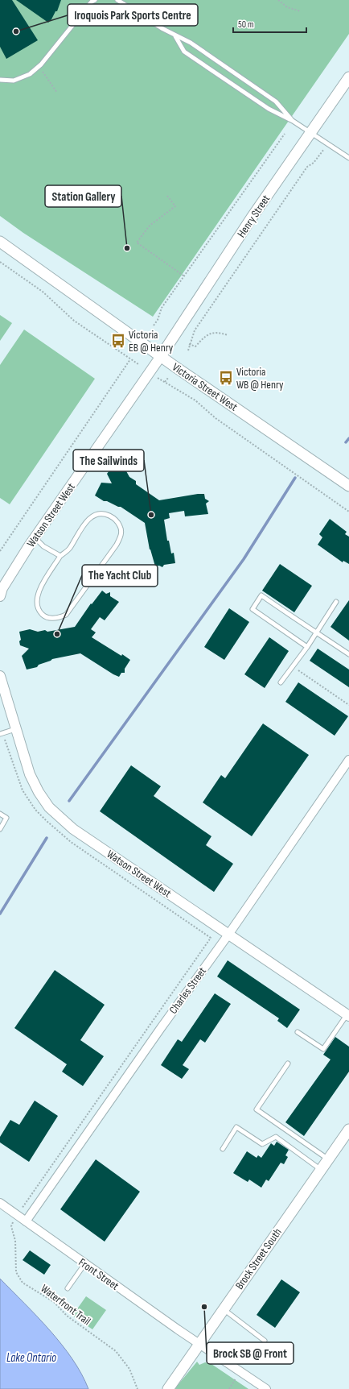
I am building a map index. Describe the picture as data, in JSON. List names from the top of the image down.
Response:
{
  "streets": {
    "main road": ["Henry Street", "Victoria Street West", "Brock Street South"],
    "street": ["Watson Street West", "Charles Street", "Front Street"],
    "path": ["Waterfront Trail"]
  },
  "crossings": [
    ["Henry Street", "Victoria Street West"],
    ["Henry Street", "Watson Street West"],
    ["Victoria Street West", "Watson Street West"],
    ["Watson Street West", "Charles Street"],
    ["Charles Street", "Front Street"],
    ["Brock Street South", "Front Street"]
  ],
  "water": ["Lake Ontario"],
  "places": {
    "other": [
      "Iroquois Park Sports Centre",
      "Station Gallery",
      "The Sailwinds",
      "The Yacht Club",
      "Brock SB @ Front"
    ],
    "bus stop": ["Victoria EB @ Henry", "Victoria WB @ Henry"]
  },
  "scale_bar": "50 m"
}
